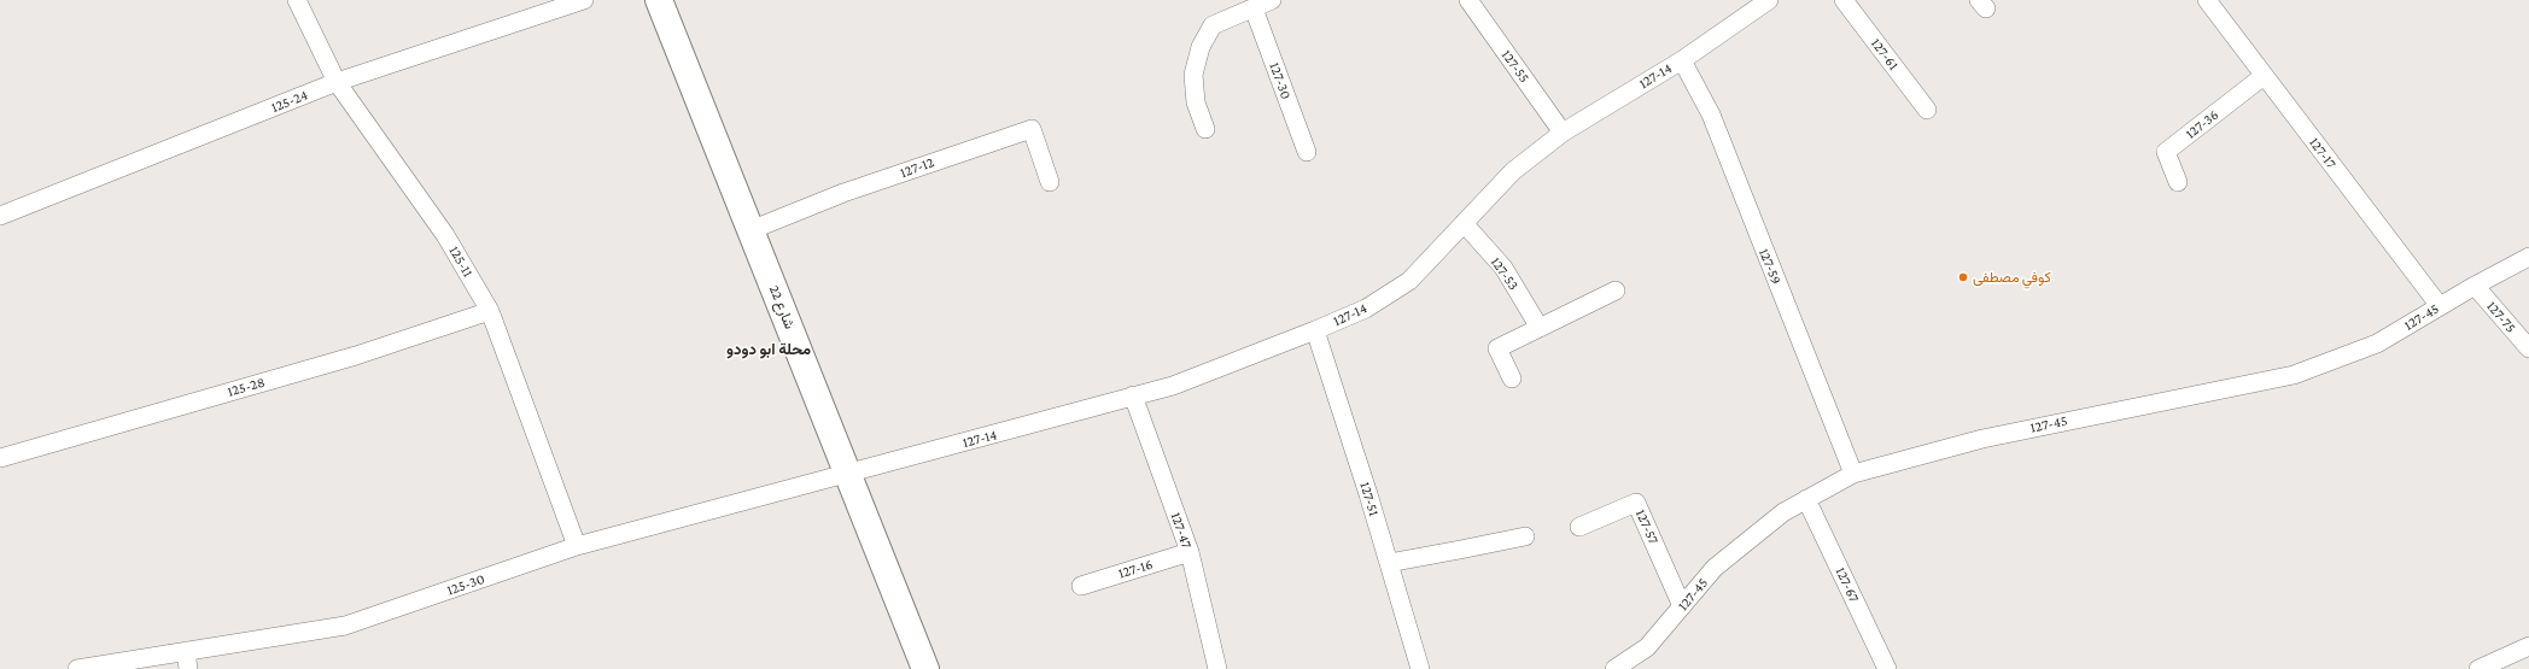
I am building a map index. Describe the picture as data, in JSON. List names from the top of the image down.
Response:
{
  "streets": {
    "street": ["شارع 22"],
    "lane": [
      "127-61",
      "127-55",
      "127-14",
      "127-30",
      "125-24",
      "127-36",
      "127-17",
      "127-12",
      "125-11",
      "127-59",
      "127-53",
      "127-45",
      "127-75",
      "125-28",
      "127-51",
      "127-57",
      "127-47",
      "127-16",
      "125-30",
      "127-67"
    ]
  },
  "crossings": [
    ["127-55", "127-14"],
    ["127-14", "127-59"],
    ["127-14", "127-53"],
    ["127-14", "شارع 22"],
    ["127-14", "127-51"],
    ["127-14", "127-47"],
    ["127-14", "125-30"],
    ["125-24", "125-11"],
    ["127-36", "127-17"],
    ["127-17", "127-45"],
    ["127-12", "شارع 22"],
    ["125-11", "125-28"],
    ["125-11", "125-30"],
    ["127-59", "127-45"],
    ["شارع 22", "125-30"],
    ["127-45", "127-75"],
    ["127-45", "127-57"],
    ["127-45", "127-67"],
    ["127-47", "127-16"]
  ],
  "districts": ["محلة ابو دودو"],
  "places": ["كوفي مصطفى"]
}
